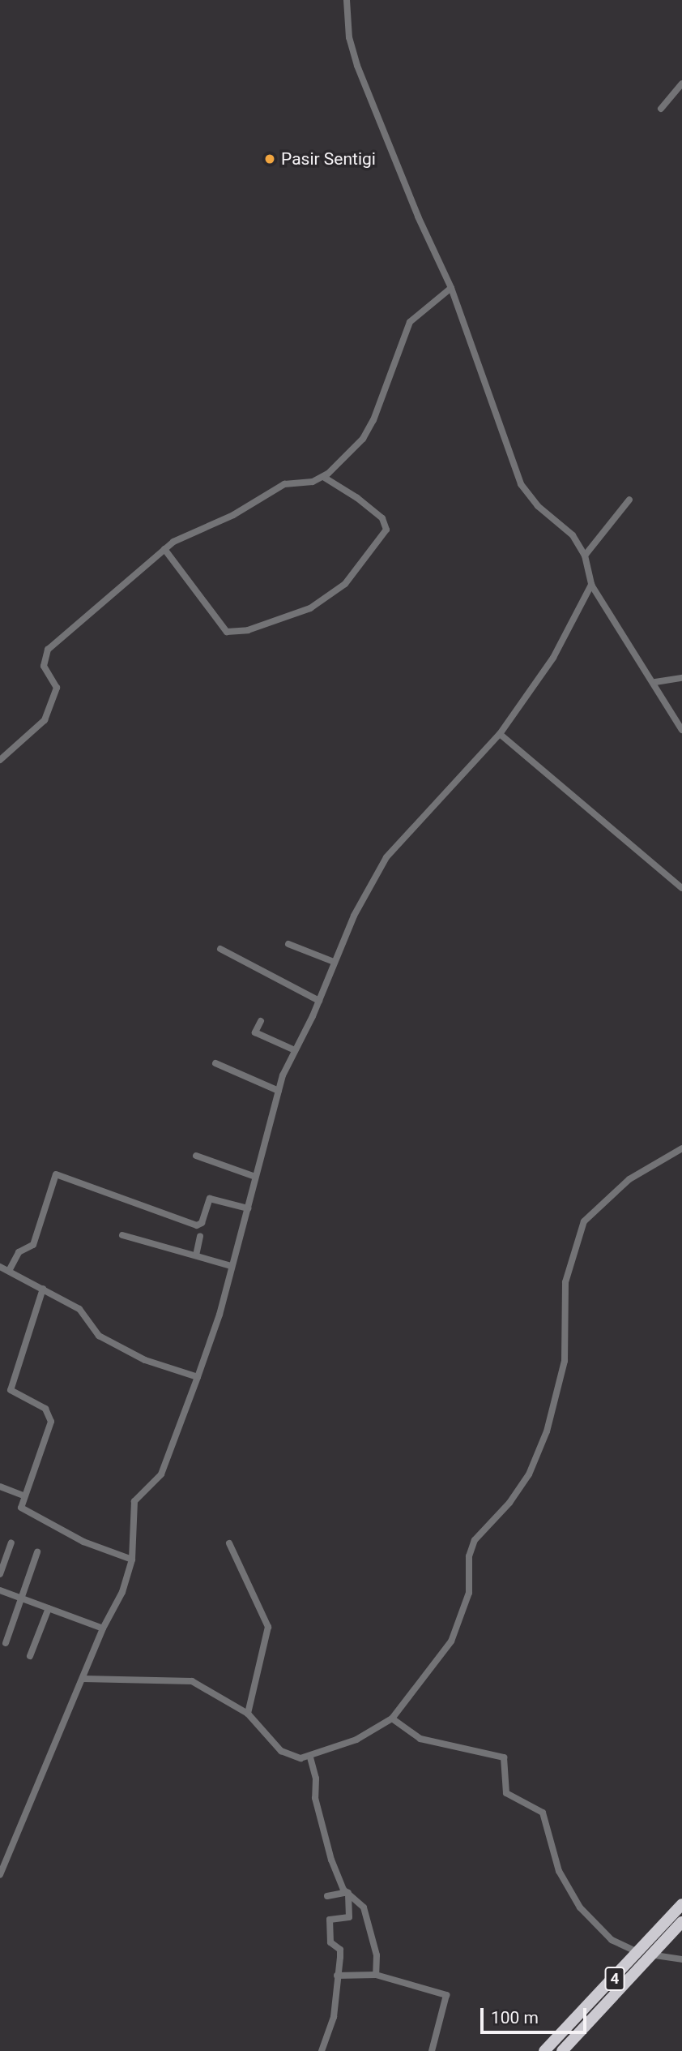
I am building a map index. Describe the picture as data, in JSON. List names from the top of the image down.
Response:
{
  "streets": {
    "highway": ["4"]
  },
  "places": ["Pasir Sentigi"],
  "scale_bar": "100 m"
}
